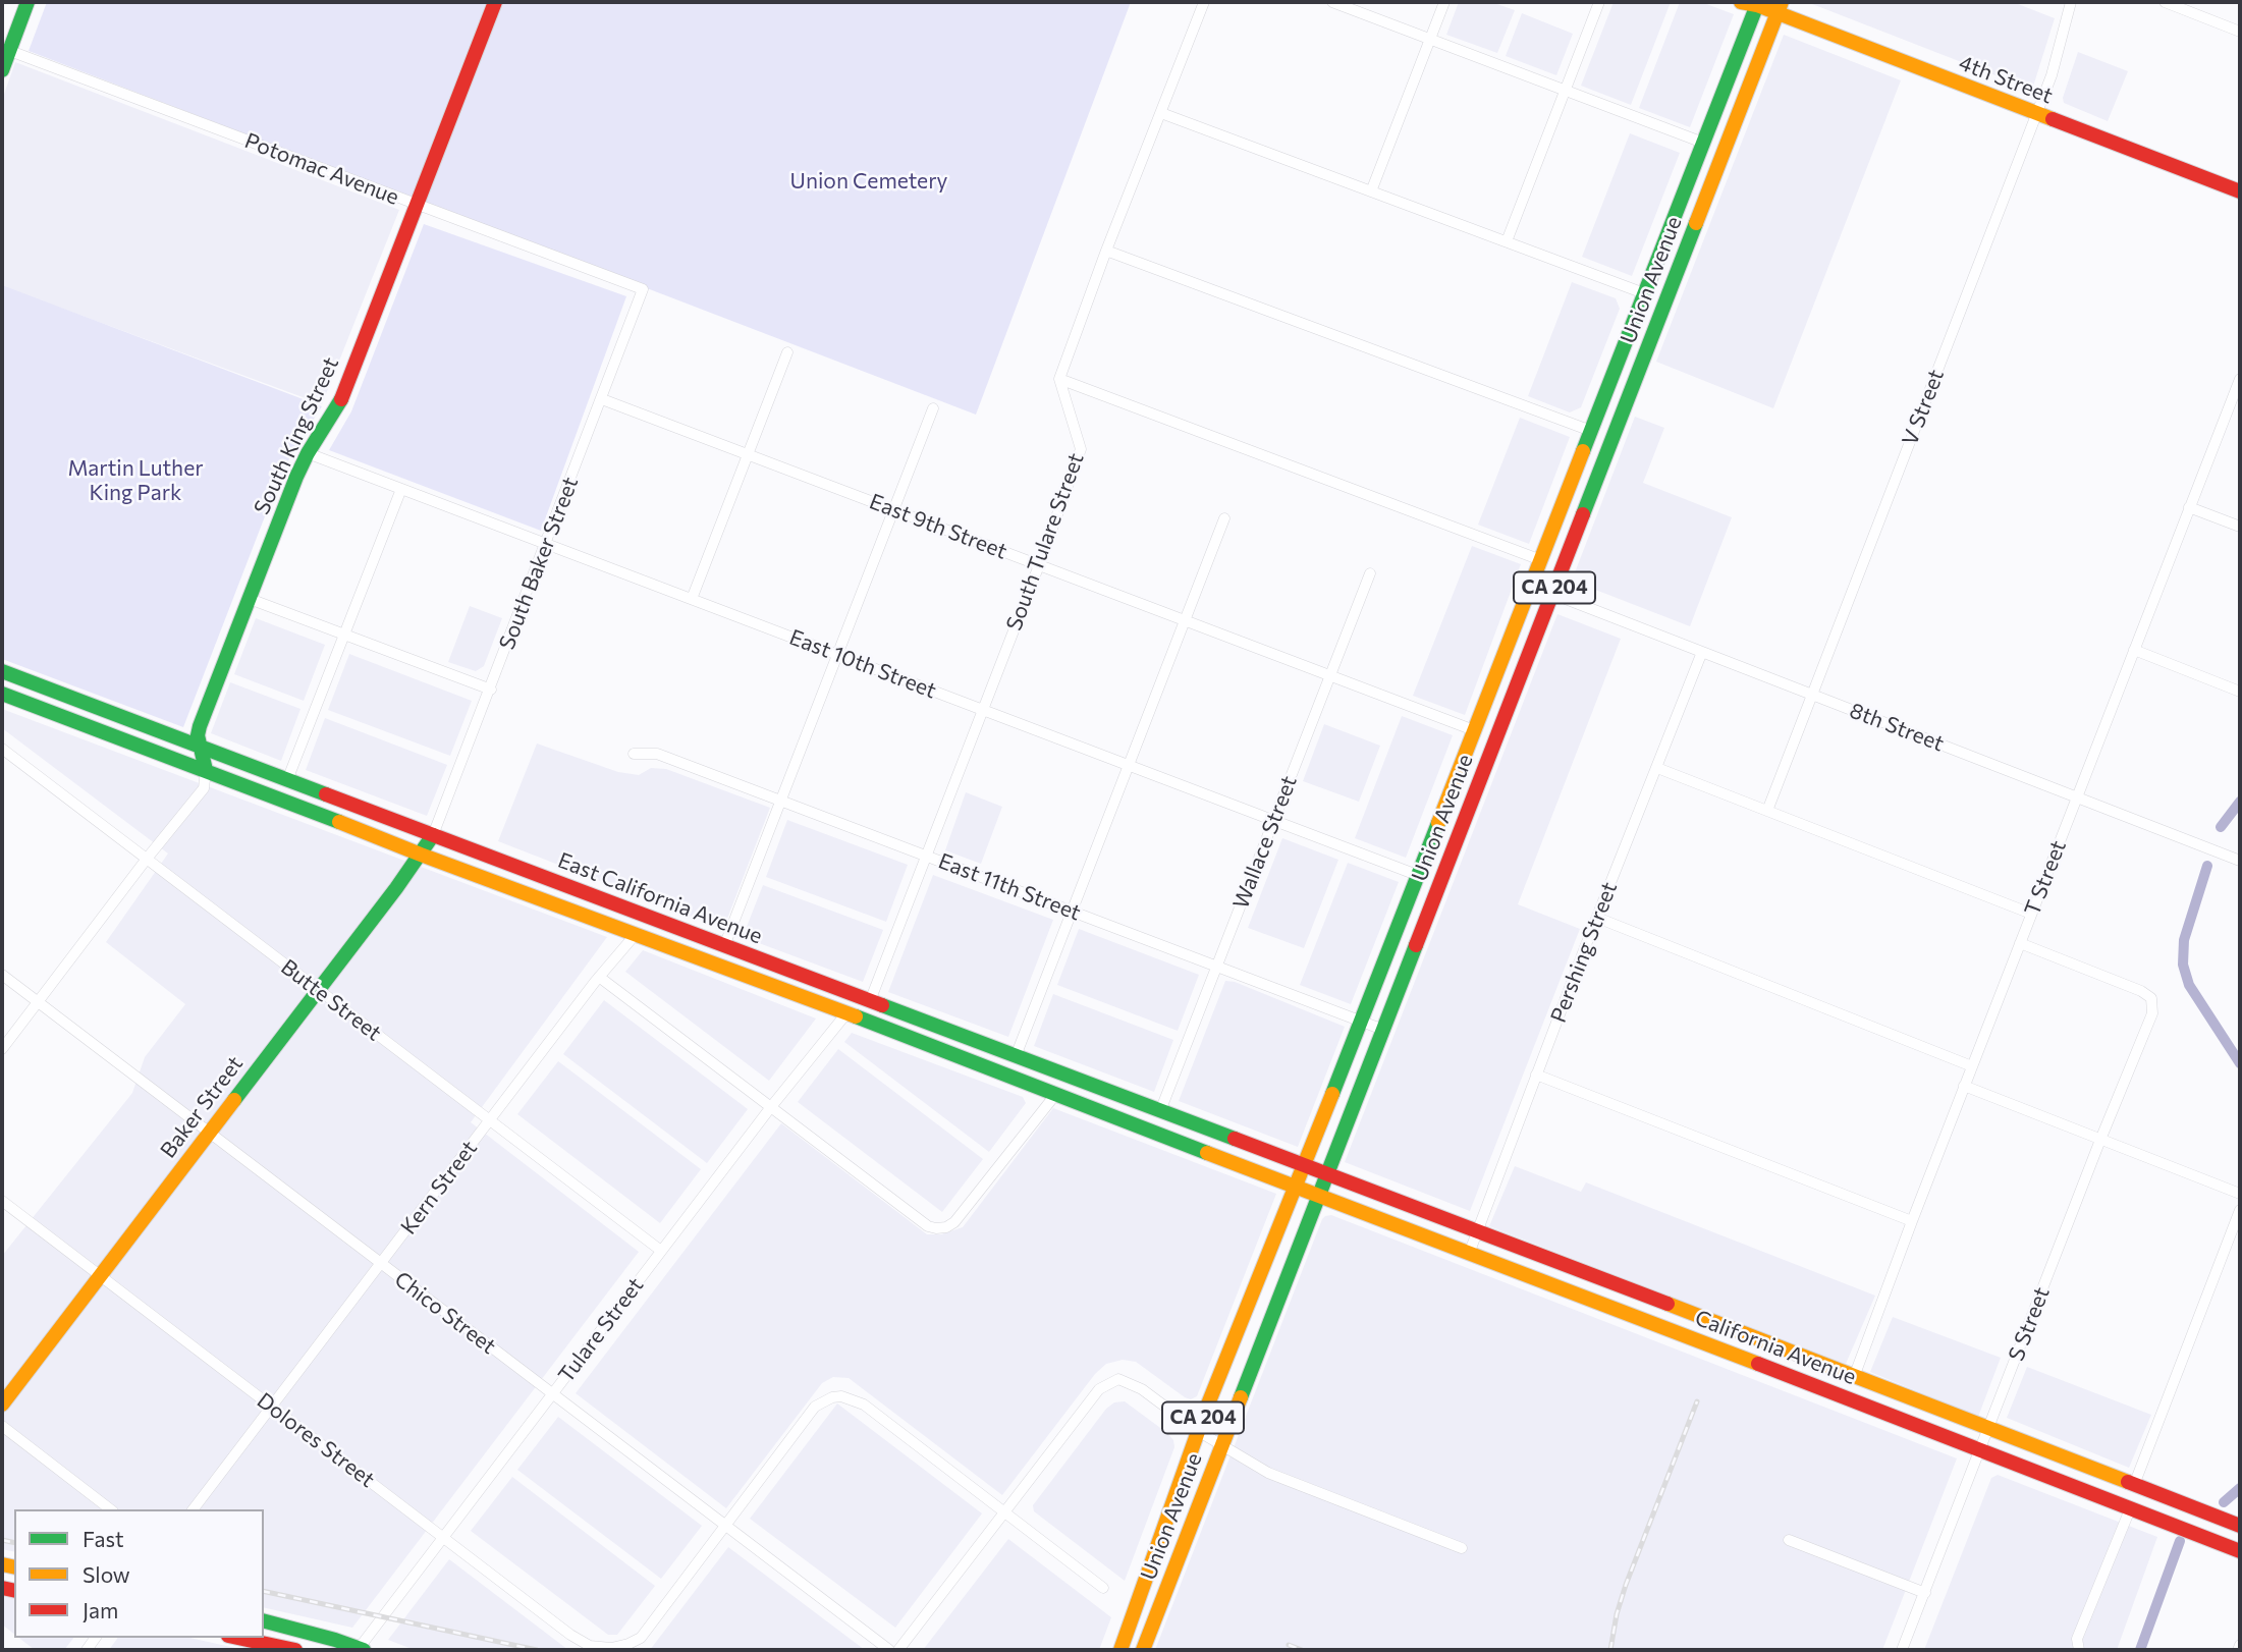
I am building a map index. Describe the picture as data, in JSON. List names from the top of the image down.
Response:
{
  "streets": {
    "main road": [
      "4th Street",
      "Union Avenue",
      "South King Street",
      "CA 204",
      "East California Avenue",
      "Baker Street",
      "California Avenue"
    ],
    "street": [
      "Potomac Avenue",
      "V Street",
      "East 9th Street",
      "South Tulare Street",
      "South Baker Street",
      "East 10th Street",
      "8th Street",
      "Wallace Street",
      "T Street",
      "East 11th Street",
      "Pershing Street",
      "Butte Street",
      "Kern Street",
      "Chico Street",
      "S Street",
      "Tulare Street",
      "Dolores Street"
    ]
  },
  "crossings": [
    ["4th Street", "Union Avenue"],
    ["4th Street", "V Street"],
    ["Potomac Avenue", "South King Street"],
    ["Potomac Avenue", "South Baker Street"],
    ["Union Avenue", "East 9th Street"],
    ["Union Avenue", "East 10th Street"],
    ["Union Avenue", "8th Street"],
    ["Union Avenue", "East 11th Street"],
    ["Union Avenue", "East California Avenue"],
    ["Union Avenue", "California Avenue"],
    ["V Street", "8th Street"],
    ["South King Street", "East 10th Street"],
    ["South King Street", "East California Avenue"],
    ["East 9th Street", "South Tulare Street"],
    ["East 9th Street", "South Baker Street"],
    ["East 9th Street", "Wallace Street"],
    ["South Tulare Street", "East 10th Street"],
    ["South Tulare Street", "East 11th Street"],
    ["South Tulare Street", "East California Avenue"],
    ["South Baker Street", "East 10th Street"],
    ["South Baker Street", "East California Avenue"],
    ["South Baker Street", "Baker Street"],
    ["East 10th Street", "Wallace Street"],
    ["8th Street", "T Street"],
    ["8th Street", "Pershing Street"],
    ["Wallace Street", "East 11th Street"],
    ["Wallace Street", "East California Avenue"],
    ["T Street", "S Street"],
    ["T Street", "California Avenue"],
    ["East California Avenue", "Baker Street"],
    ["East California Avenue", "Kern Street"],
    ["East California Avenue", "Tulare Street"],
    ["East California Avenue", "California Avenue"],
    ["Pershing Street", "California Avenue"],
    ["Butte Street", "Baker Street"],
    ["Butte Street", "Kern Street"],
    ["Butte Street", "Tulare Street"],
    ["Baker Street", "Chico Street"],
    ["Baker Street", "Dolores Street"],
    ["Kern Street", "Chico Street"],
    ["Kern Street", "Dolores Street"],
    ["Chico Street", "Tulare Street"],
    ["Chico Street", "Dolores Street"],
    ["S Street", "California Avenue"],
    ["Tulare Street", "Dolores Street"]
  ],
  "parks": ["Union Cemetery", "Martin Luther King Park"],
  "legend": ["Fast", "Slow", "Jam"]
}
